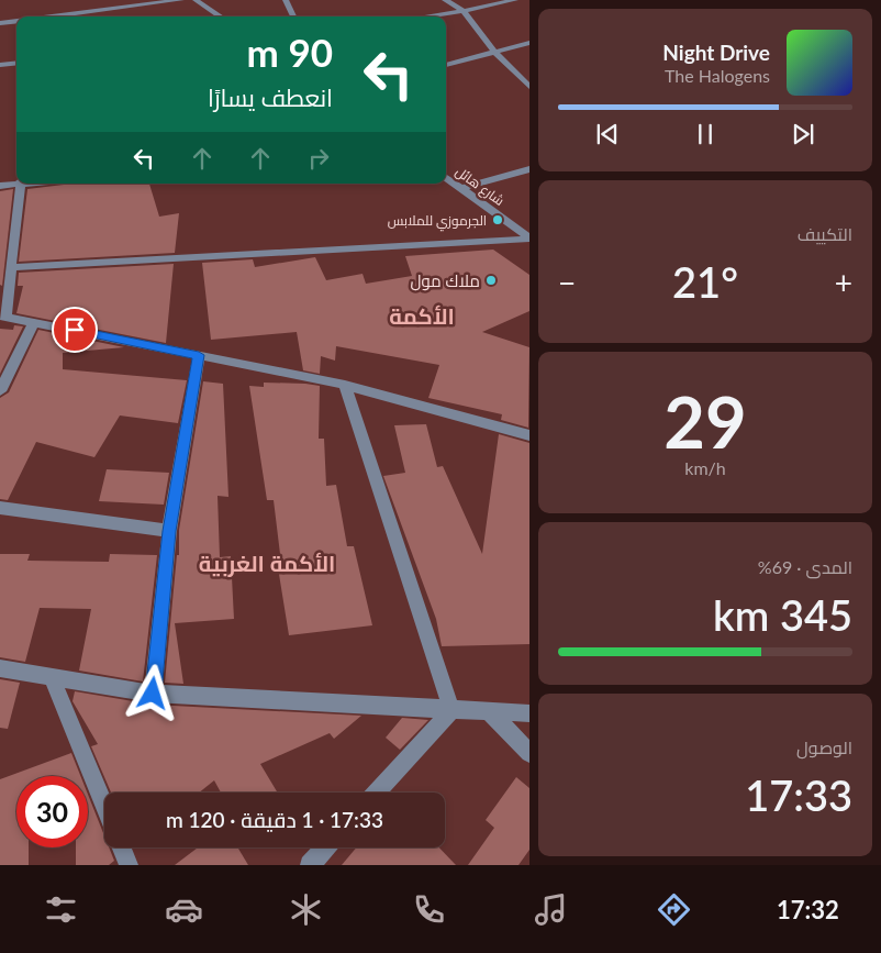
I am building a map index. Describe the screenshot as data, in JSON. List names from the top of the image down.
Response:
{
  "streets": {
    "street": ["شارع هائل"]
  },
  "districts": ["الأكمة", "الأكمة الغربية"],
  "places": ["الجرموزي للملابس", "ملاك مول"],
  "page": {
    "turn": ["90 m", "انعطف يسارًا"],
    "song": ["Night Drive", "The Halogens"],
    "tile": [
      "التكييف",
      ["29", "km/h"],
      ["المدى · 69%", "345 km"],
      ["الوصول", "17:33"]
    ],
    "heat": ["−", "21°", "+"],
    "limit": "30",
    "trip": "17:33 · 1 دقيقة · 120 m",
    "tabs": "17:32"
  }
}
